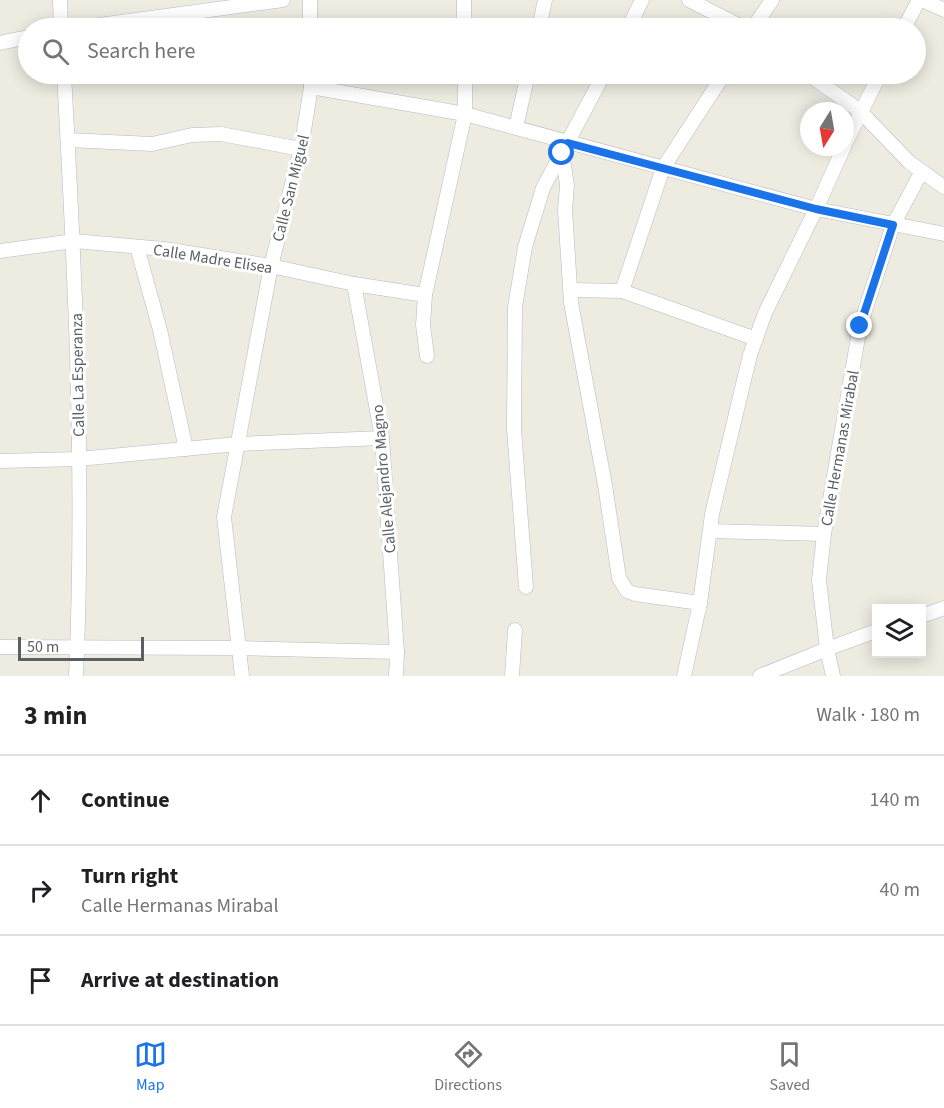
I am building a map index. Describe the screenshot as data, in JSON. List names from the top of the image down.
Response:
{
  "streets": {
    "street": [
      "Calle San Miguel",
      "Calle Madre Elisea",
      "Calle La Esperanza",
      "Calle Hermanas Mirabal",
      "Calle Alejandro Magno"
    ]
  },
  "crossings": [
    ["Calle San Miguel", "Calle Madre Elisea"],
    ["Calle Madre Elisea", "Calle La Esperanza"],
    ["Calle Madre Elisea", "Calle Alejandro Magno"]
  ],
  "scale_bar": "50 m",
  "north": "bottom",
  "page": {
    "search": "Search here",
    "scale": "50 m",
    "heading": ["3 min", "Walk · 180 m"],
    "list": [
      ["Continue", "140 m"],
      ["Turn right", "Calle Hermanas Mirabal", "40 m"],
      "Arrive at destination"
    ],
    "nav": ["Map", "Directions", "Saved"]
  }
}
